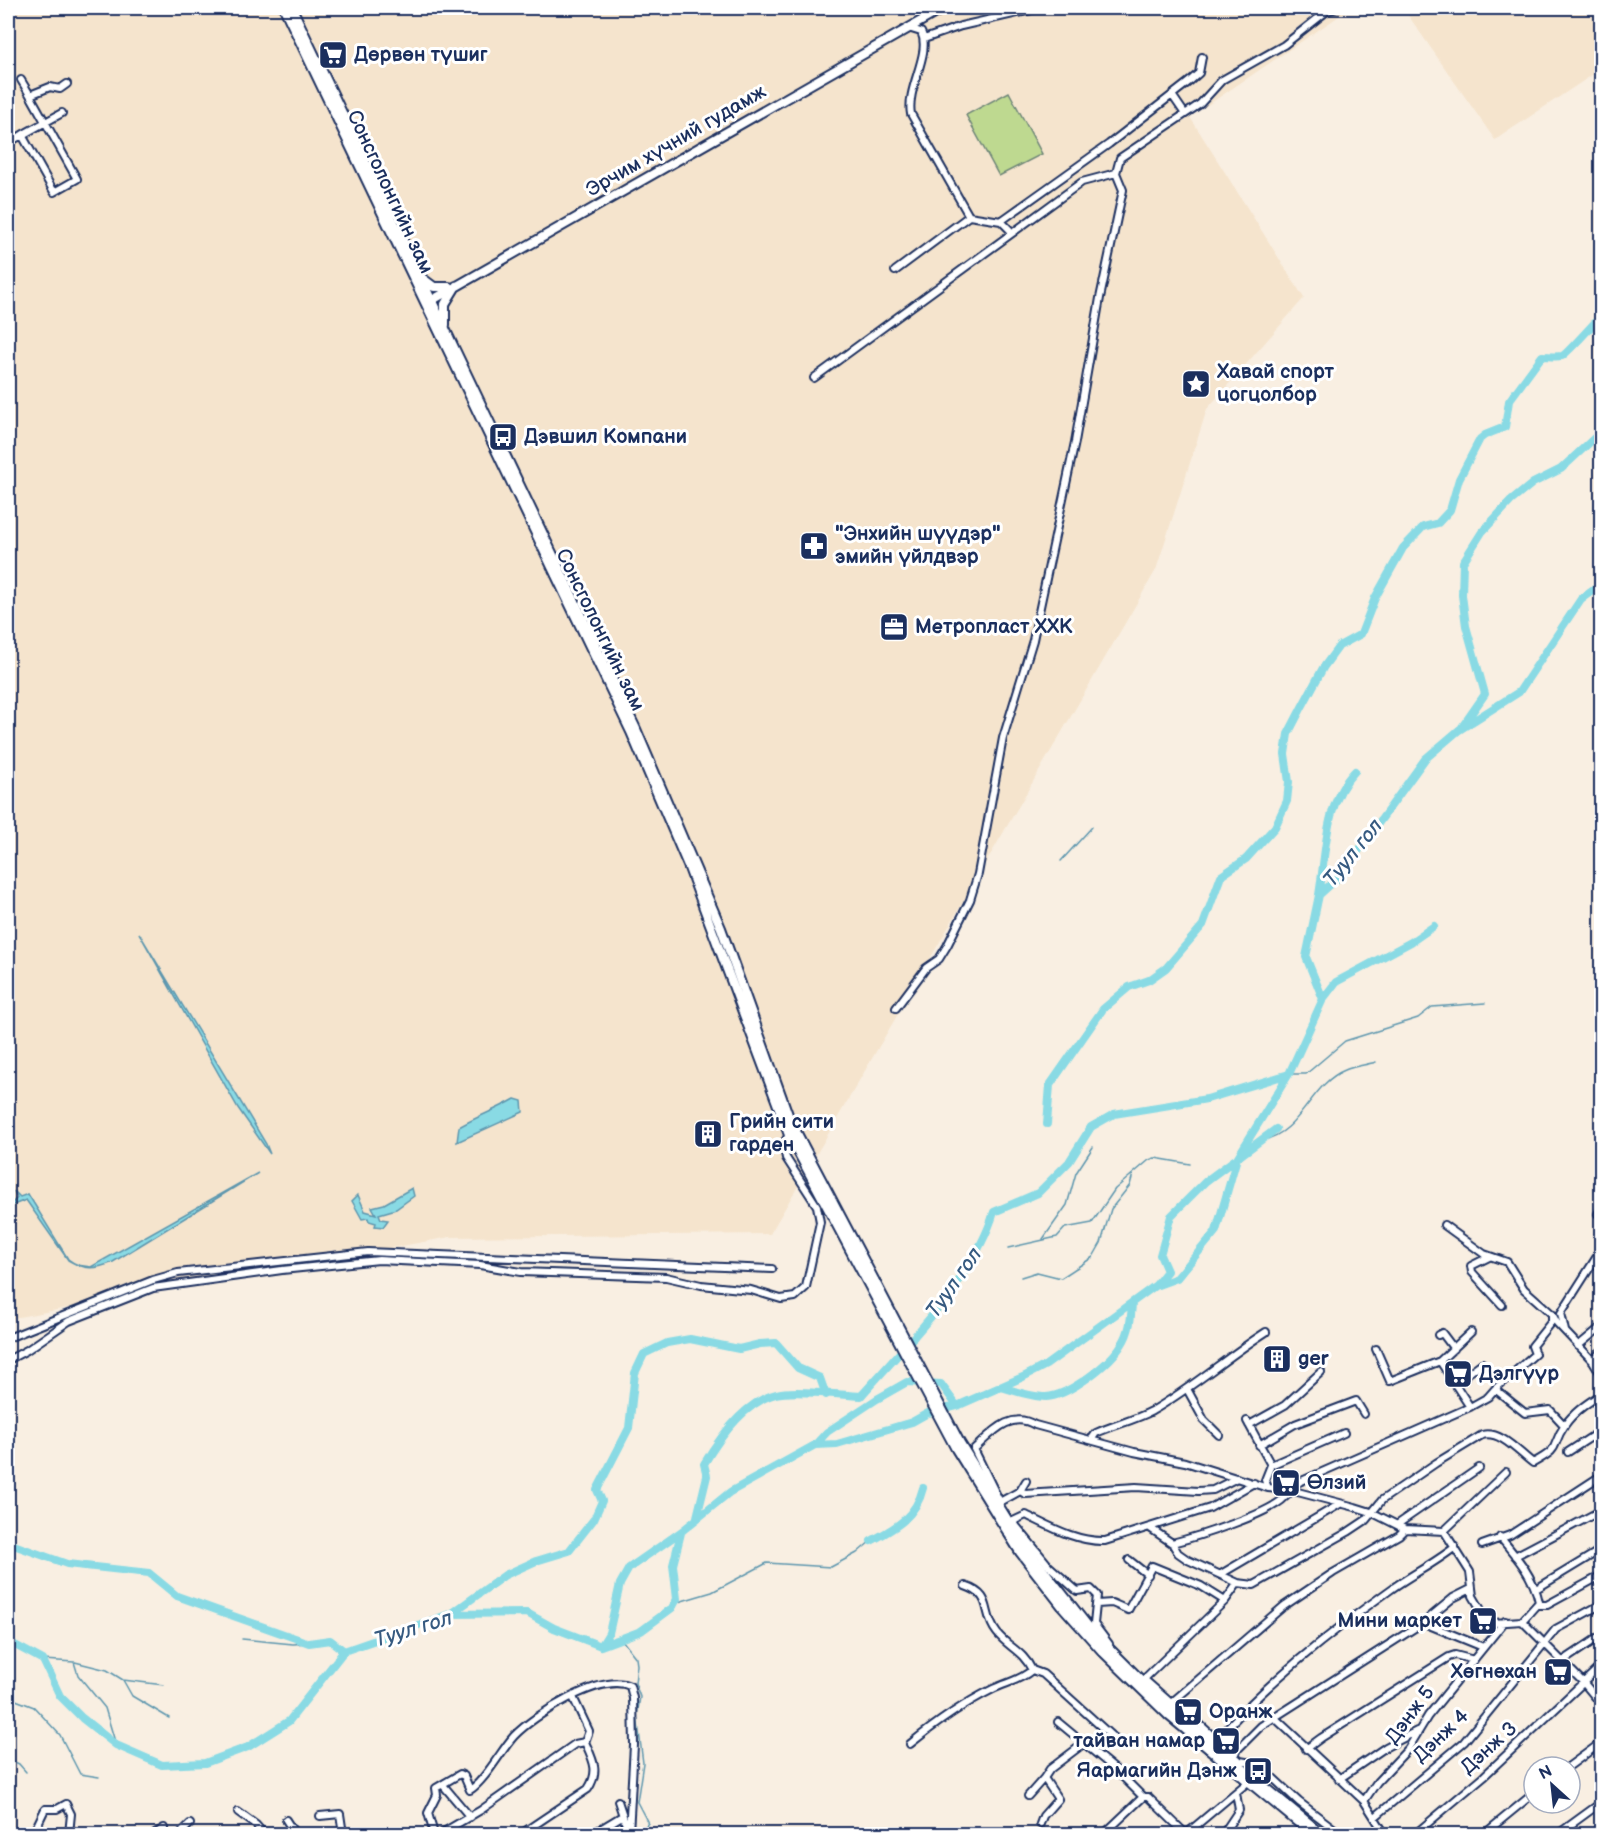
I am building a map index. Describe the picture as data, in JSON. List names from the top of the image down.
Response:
{
  "streets": {
    "main road": ["Эрчим хүчний гудамж", "Сонсголонгийн зам"],
    "street": ["Дэнж 5", "Дэнж 4", "Дэнж 3"]
  },
  "crossings": [
    ["Эрчим хүчний гудамж", "Сонсголонгийн зам"]
  ],
  "water": ["Туул гол"],
  "places": {
    "supermarket": [
      "Дөрвөн түшиг",
      "Дэлгүүр",
      "Өлзий",
      "Мини маркет",
      "Хөгнөхан",
      "Оранж",
      "тайван намар"
    ],
    "place": ["Хавай спорт цогцолбор"],
    "bus stop": ["Дэвшил Компани", "Яармагийн Дэнж"],
    "pharmacy": ["\"Энхийн шүүдэр\" эмийн үйлдвэр"],
    "office": ["Метропласт ХХК"],
    "building": ["Грийн сити гарден", "ger"]
  },
  "north": "top left"
}
